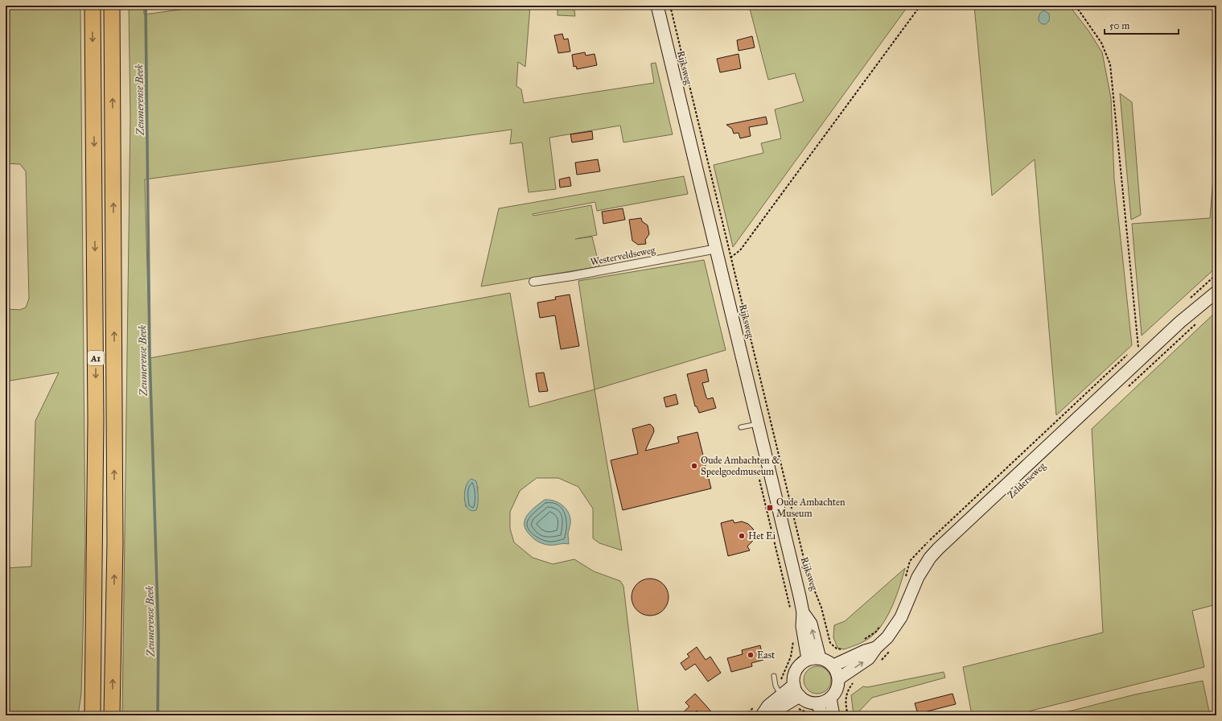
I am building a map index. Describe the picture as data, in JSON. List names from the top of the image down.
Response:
{
  "streets": {
    "highway": ["A1"],
    "main road": ["Rijksweg", "Zelderseweg"],
    "street": ["Westerveldseweg"]
  },
  "crossings": [
    ["Rijksweg", "Westerveldseweg"],
    ["Rijksweg", "Zelderseweg"]
  ],
  "water": ["Zeumerense Beek"],
  "places": {
    "other": ["Oude Ambachten & Speelgoedmuseum", "Het Ei", "East"],
    "transit": ["Oude Ambachten Museum"]
  },
  "scale_bar": "50 m"
}
